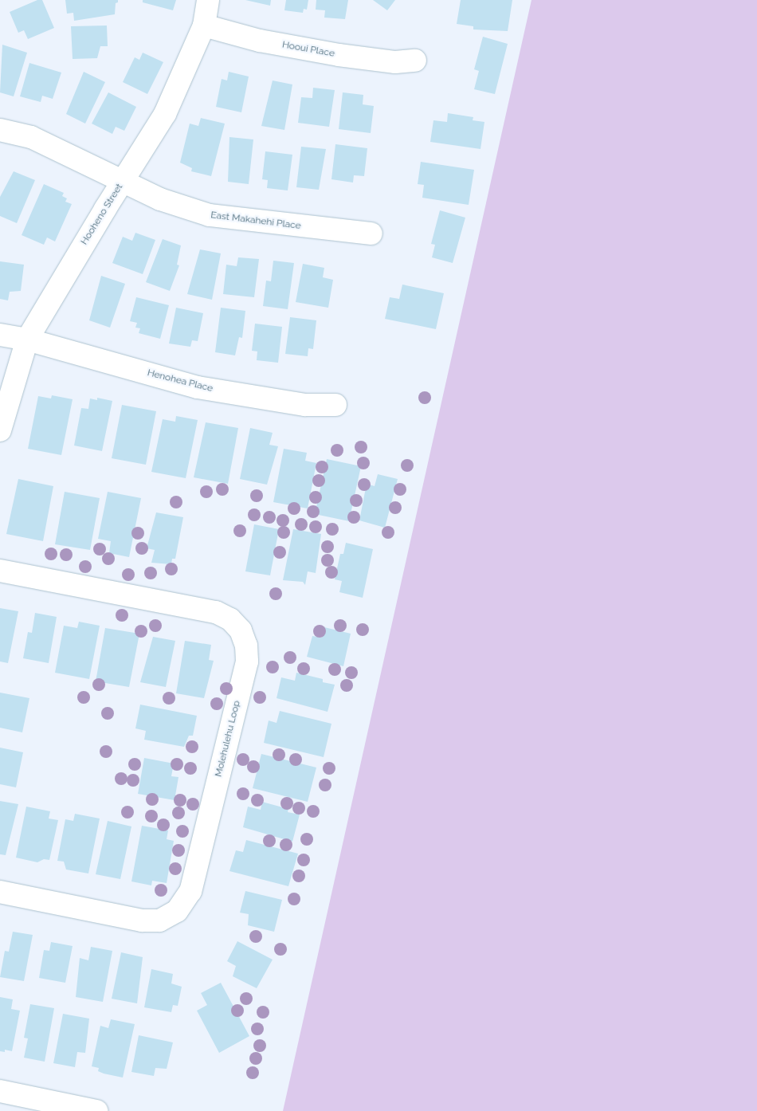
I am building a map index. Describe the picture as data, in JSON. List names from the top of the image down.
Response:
{
  "streets": {
    "street": [
      "Hooui Place",
      "Hooheno Street",
      "East Makahehi Place",
      "Henohea Place",
      "Molehulehu Loop"
    ]
  },
  "crossings": [
    ["Hooui Place", "Hooheno Street"],
    ["Hooheno Street", "East Makahehi Place"],
    ["Hooheno Street", "Henohea Place"]
  ]
}
